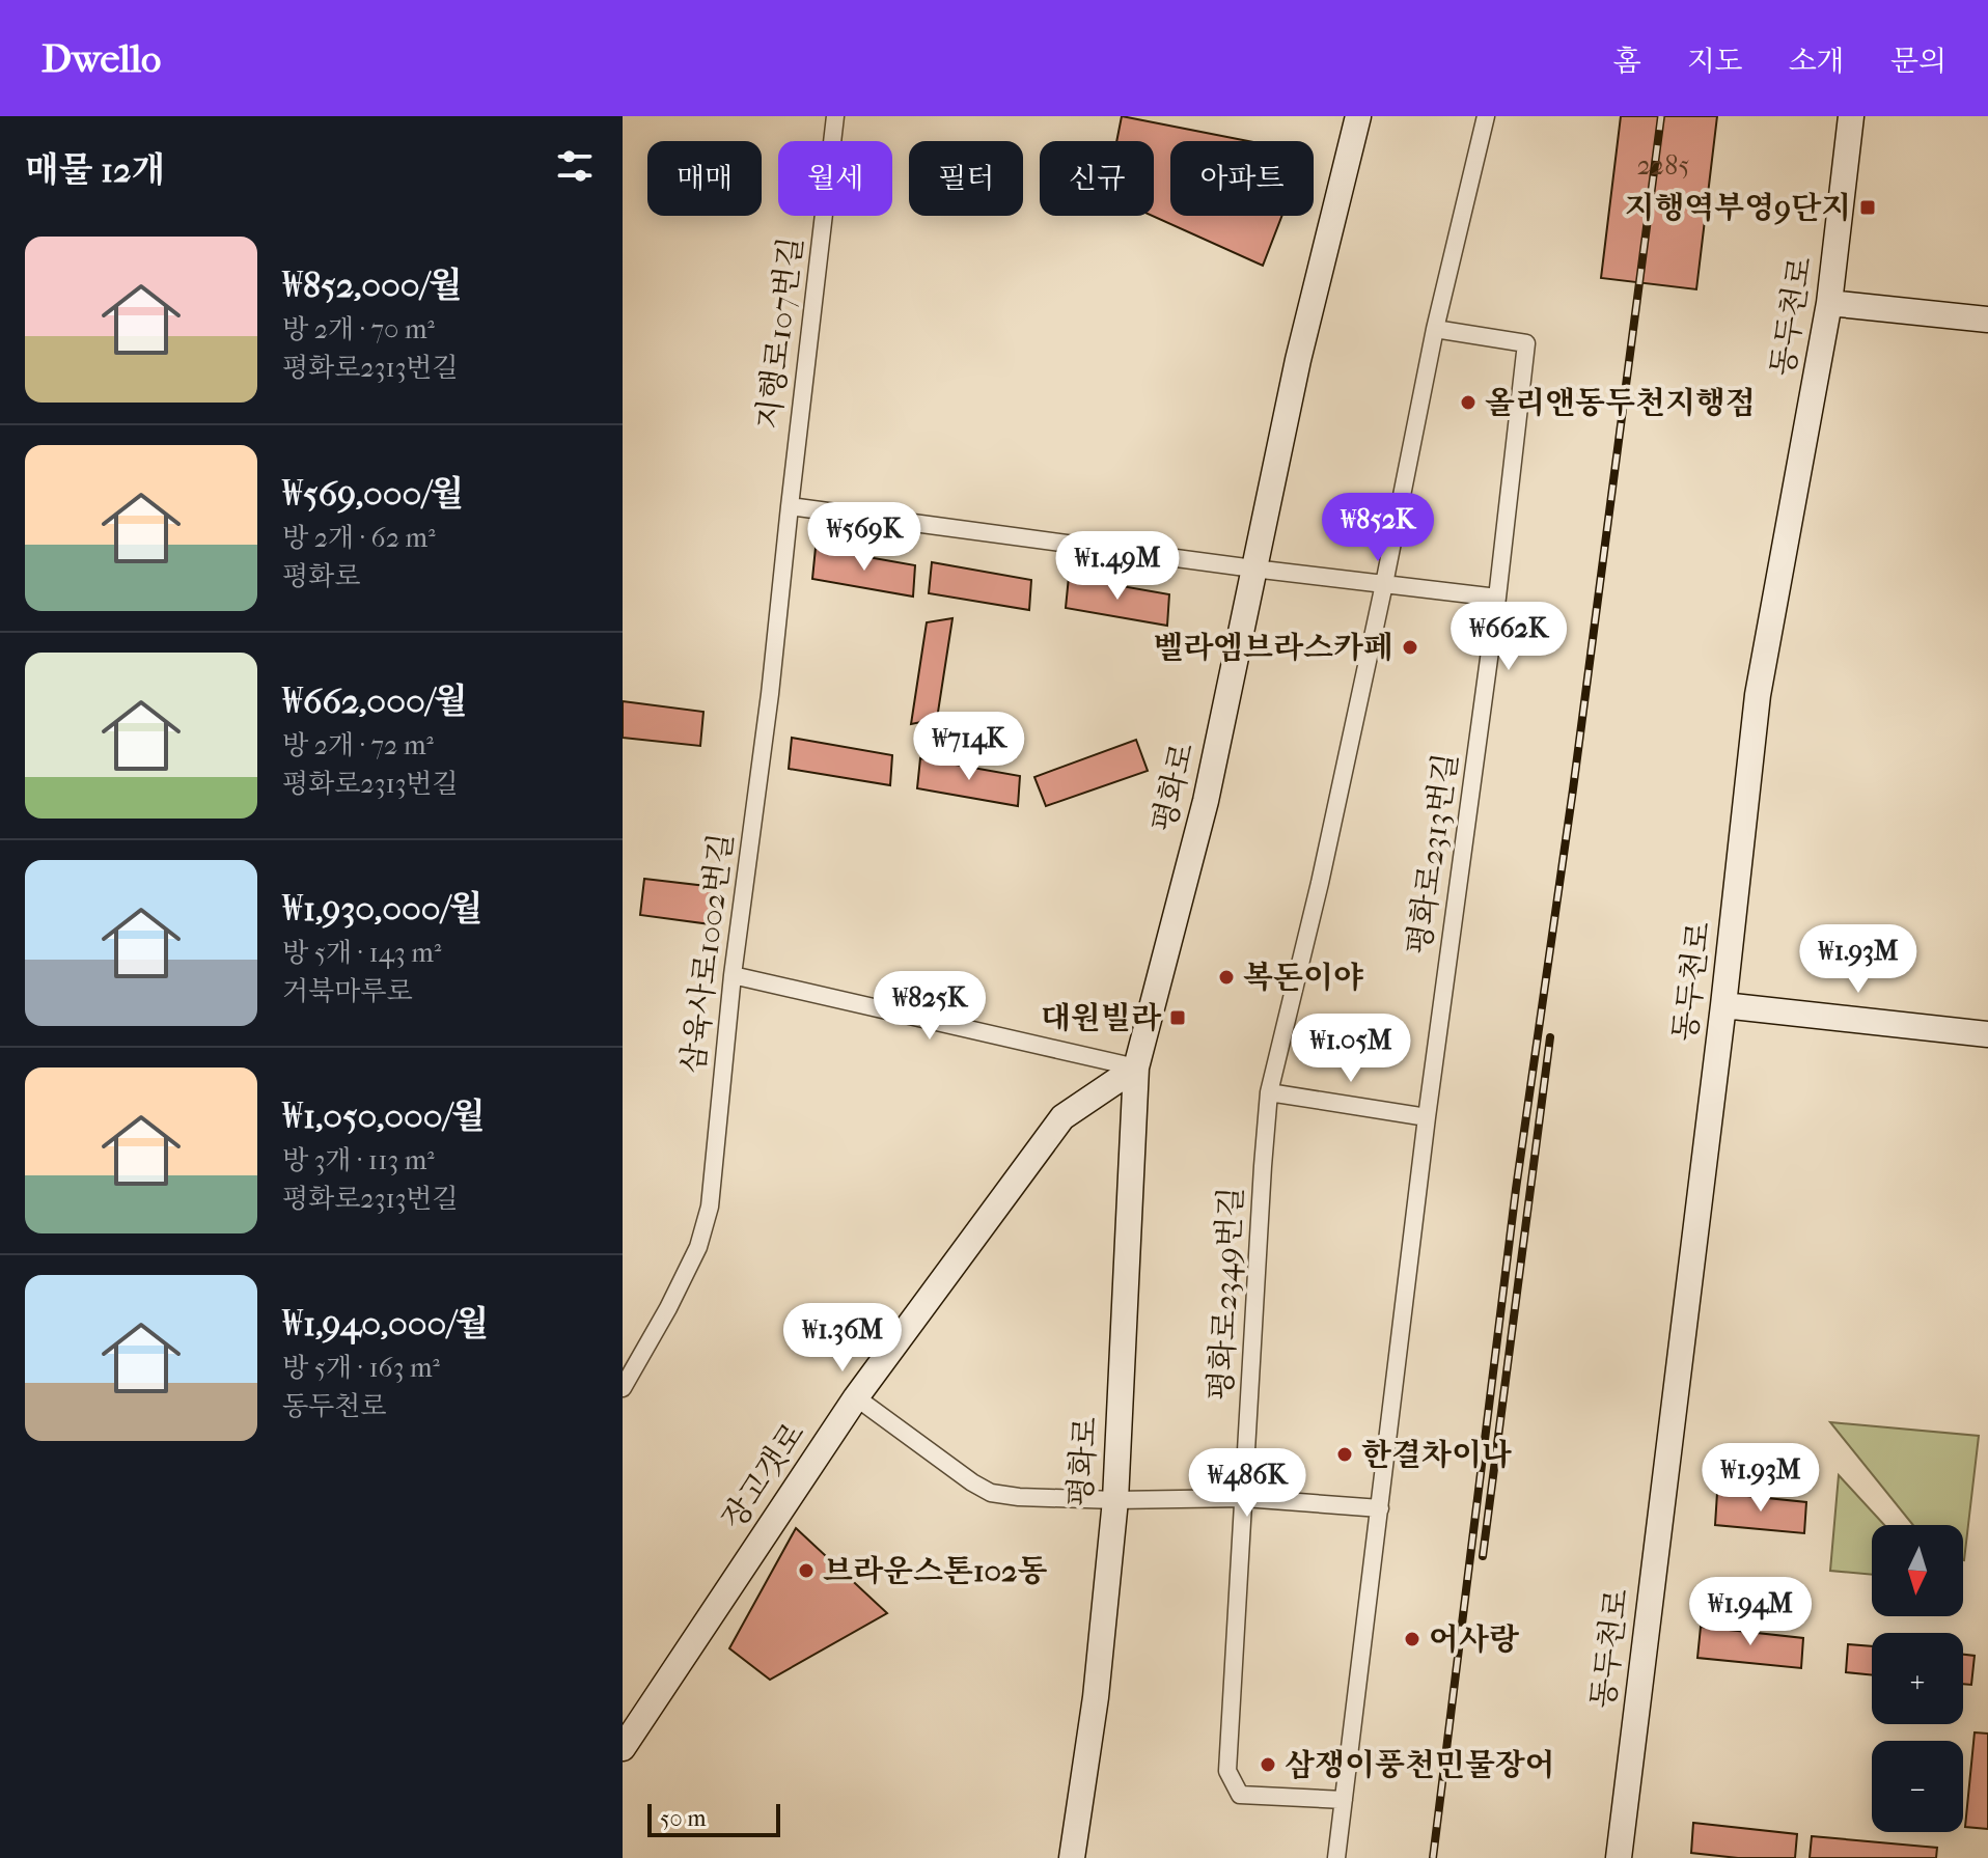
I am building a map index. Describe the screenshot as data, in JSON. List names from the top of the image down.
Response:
{
  "streets": {
    "street": [
      "동두천로",
      "지행로107번길",
      "평화로",
      "평화로2313번길",
      "삼육사로1002번길",
      "평화로2349번길",
      "장고갯로"
    ]
  },
  "crossings": [
    ["지행로107번길", "삼육사로1002번길"],
    ["평화로", "장고갯로"]
  ],
  "places": {
    "transit": ["지행역부영9단지", "대원빌라"],
    "other": [
      "올리앤동두천지행점",
      "벨라엠브라스카페",
      "복돈이야",
      "한결차이나",
      "브라운스톤102동",
      "어사랑",
      "삼쟁이풍천민물장어"
    ]
  },
  "house_numbers": ["2285"],
  "scale_bar": "50 m",
  "north": "bottom",
  "page": {
    "header": "Dwello",
    "nav": [
      "홈",
      "지도",
      "소개",
      "문의"
    ],
    "heading": "매물 12개",
    "chip": [
      "매매",
      "월세",
      "필터",
      "신규",
      "아파트"
    ],
    "list": [
      {
        "name": "₩852,000/월",
        "note": "방 2개 · 70 m² · 평화로2313번길"
      },
      {
        "name": "₩569,000/월",
        "note": "방 2개 · 62 m² · 평화로"
      },
      {
        "name": "₩662,000/월",
        "note": "방 2개 · 72 m² · 평화로2313번길"
      },
      {
        "name": "₩1,930,000/월",
        "note": "방 5개 · 143 m² · 거북마루로"
      },
      {
        "name": "₩1,050,000/월",
        "note": "방 3개 · 113 m² · 평화로2313번길"
      },
      {
        "name": "₩1,940,000/월",
        "note": "방 5개 · 163 m² · 동두천로"
      }
    ],
    "price": [
      "₩852K",
      "₩569K",
      "₩1.49M",
      "₩662K",
      "₩714K",
      "₩1.93M",
      "₩825K",
      "₩1.05M",
      "₩1.36M",
      "₩1.93M",
      "₩486K",
      "₩1.94M"
    ],
    "map_buttons": ["+", "−"],
    "scale": "50 m"
  }
}
